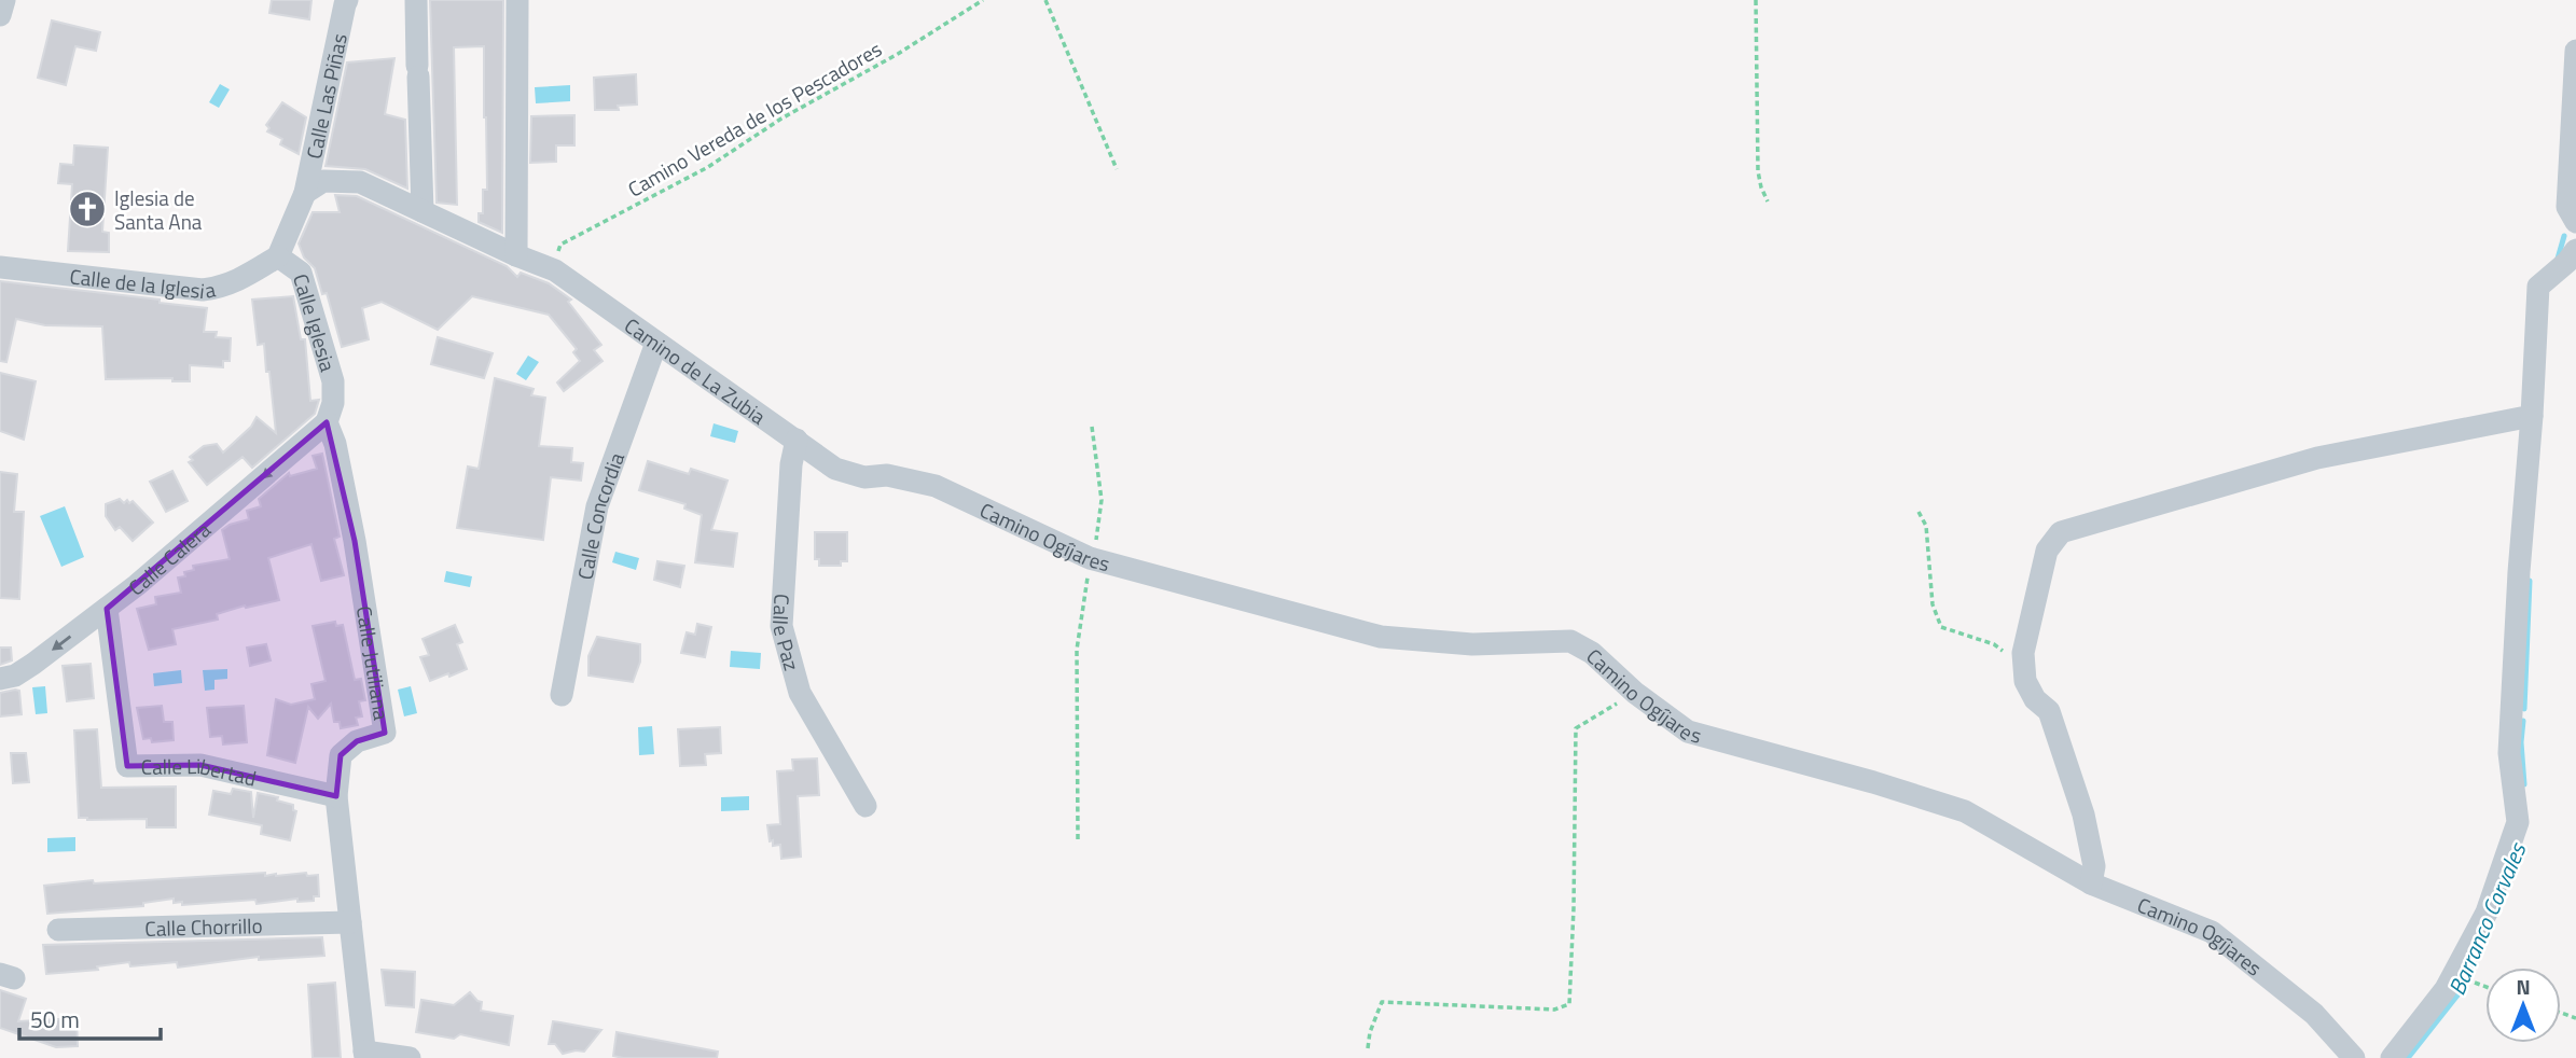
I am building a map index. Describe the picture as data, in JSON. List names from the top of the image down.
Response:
{
  "streets": {
    "street": [
      "Calle Las Piñas",
      "Calle de la Iglesia",
      "Calle Iglesia",
      "Camino de La Zubia",
      "Calle Concordia",
      "Camino Ogíjares",
      "Calle Calera",
      "Calle Paz",
      "Calle Jutiliana",
      "Calle Libertad",
      "Calle Chorrillo"
    ],
    "path": ["Camino Vereda de los Pescadores"]
  },
  "crossings": [
    ["Calle Las Piñas", "Calle Iglesia"],
    ["Camino Vereda de los Pescadores", "Camino de La Zubia"],
    ["Calle de la Iglesia", "Calle Iglesia"],
    ["Calle Iglesia", "Calle Calera"],
    ["Calle Iglesia", "Calle Jutiliana"],
    ["Camino de La Zubia", "Calle Concordia"],
    ["Camino de La Zubia", "Camino Ogíjares"],
    ["Camino de La Zubia", "Calle Paz"],
    ["Calle Calera", "Calle Jutiliana"],
    ["Calle Calera", "Calle Libertad"],
    ["Calle Jutiliana", "Calle Libertad"],
    ["Calle Jutiliana", "Calle Chorrillo"]
  ],
  "one_way": ["Calle Calera"],
  "water": ["Barranco Corvales"],
  "places": {
    "church": ["Iglesia de Santa Ana"]
  },
  "scale_bar": "50 m",
  "north": "top"
}
